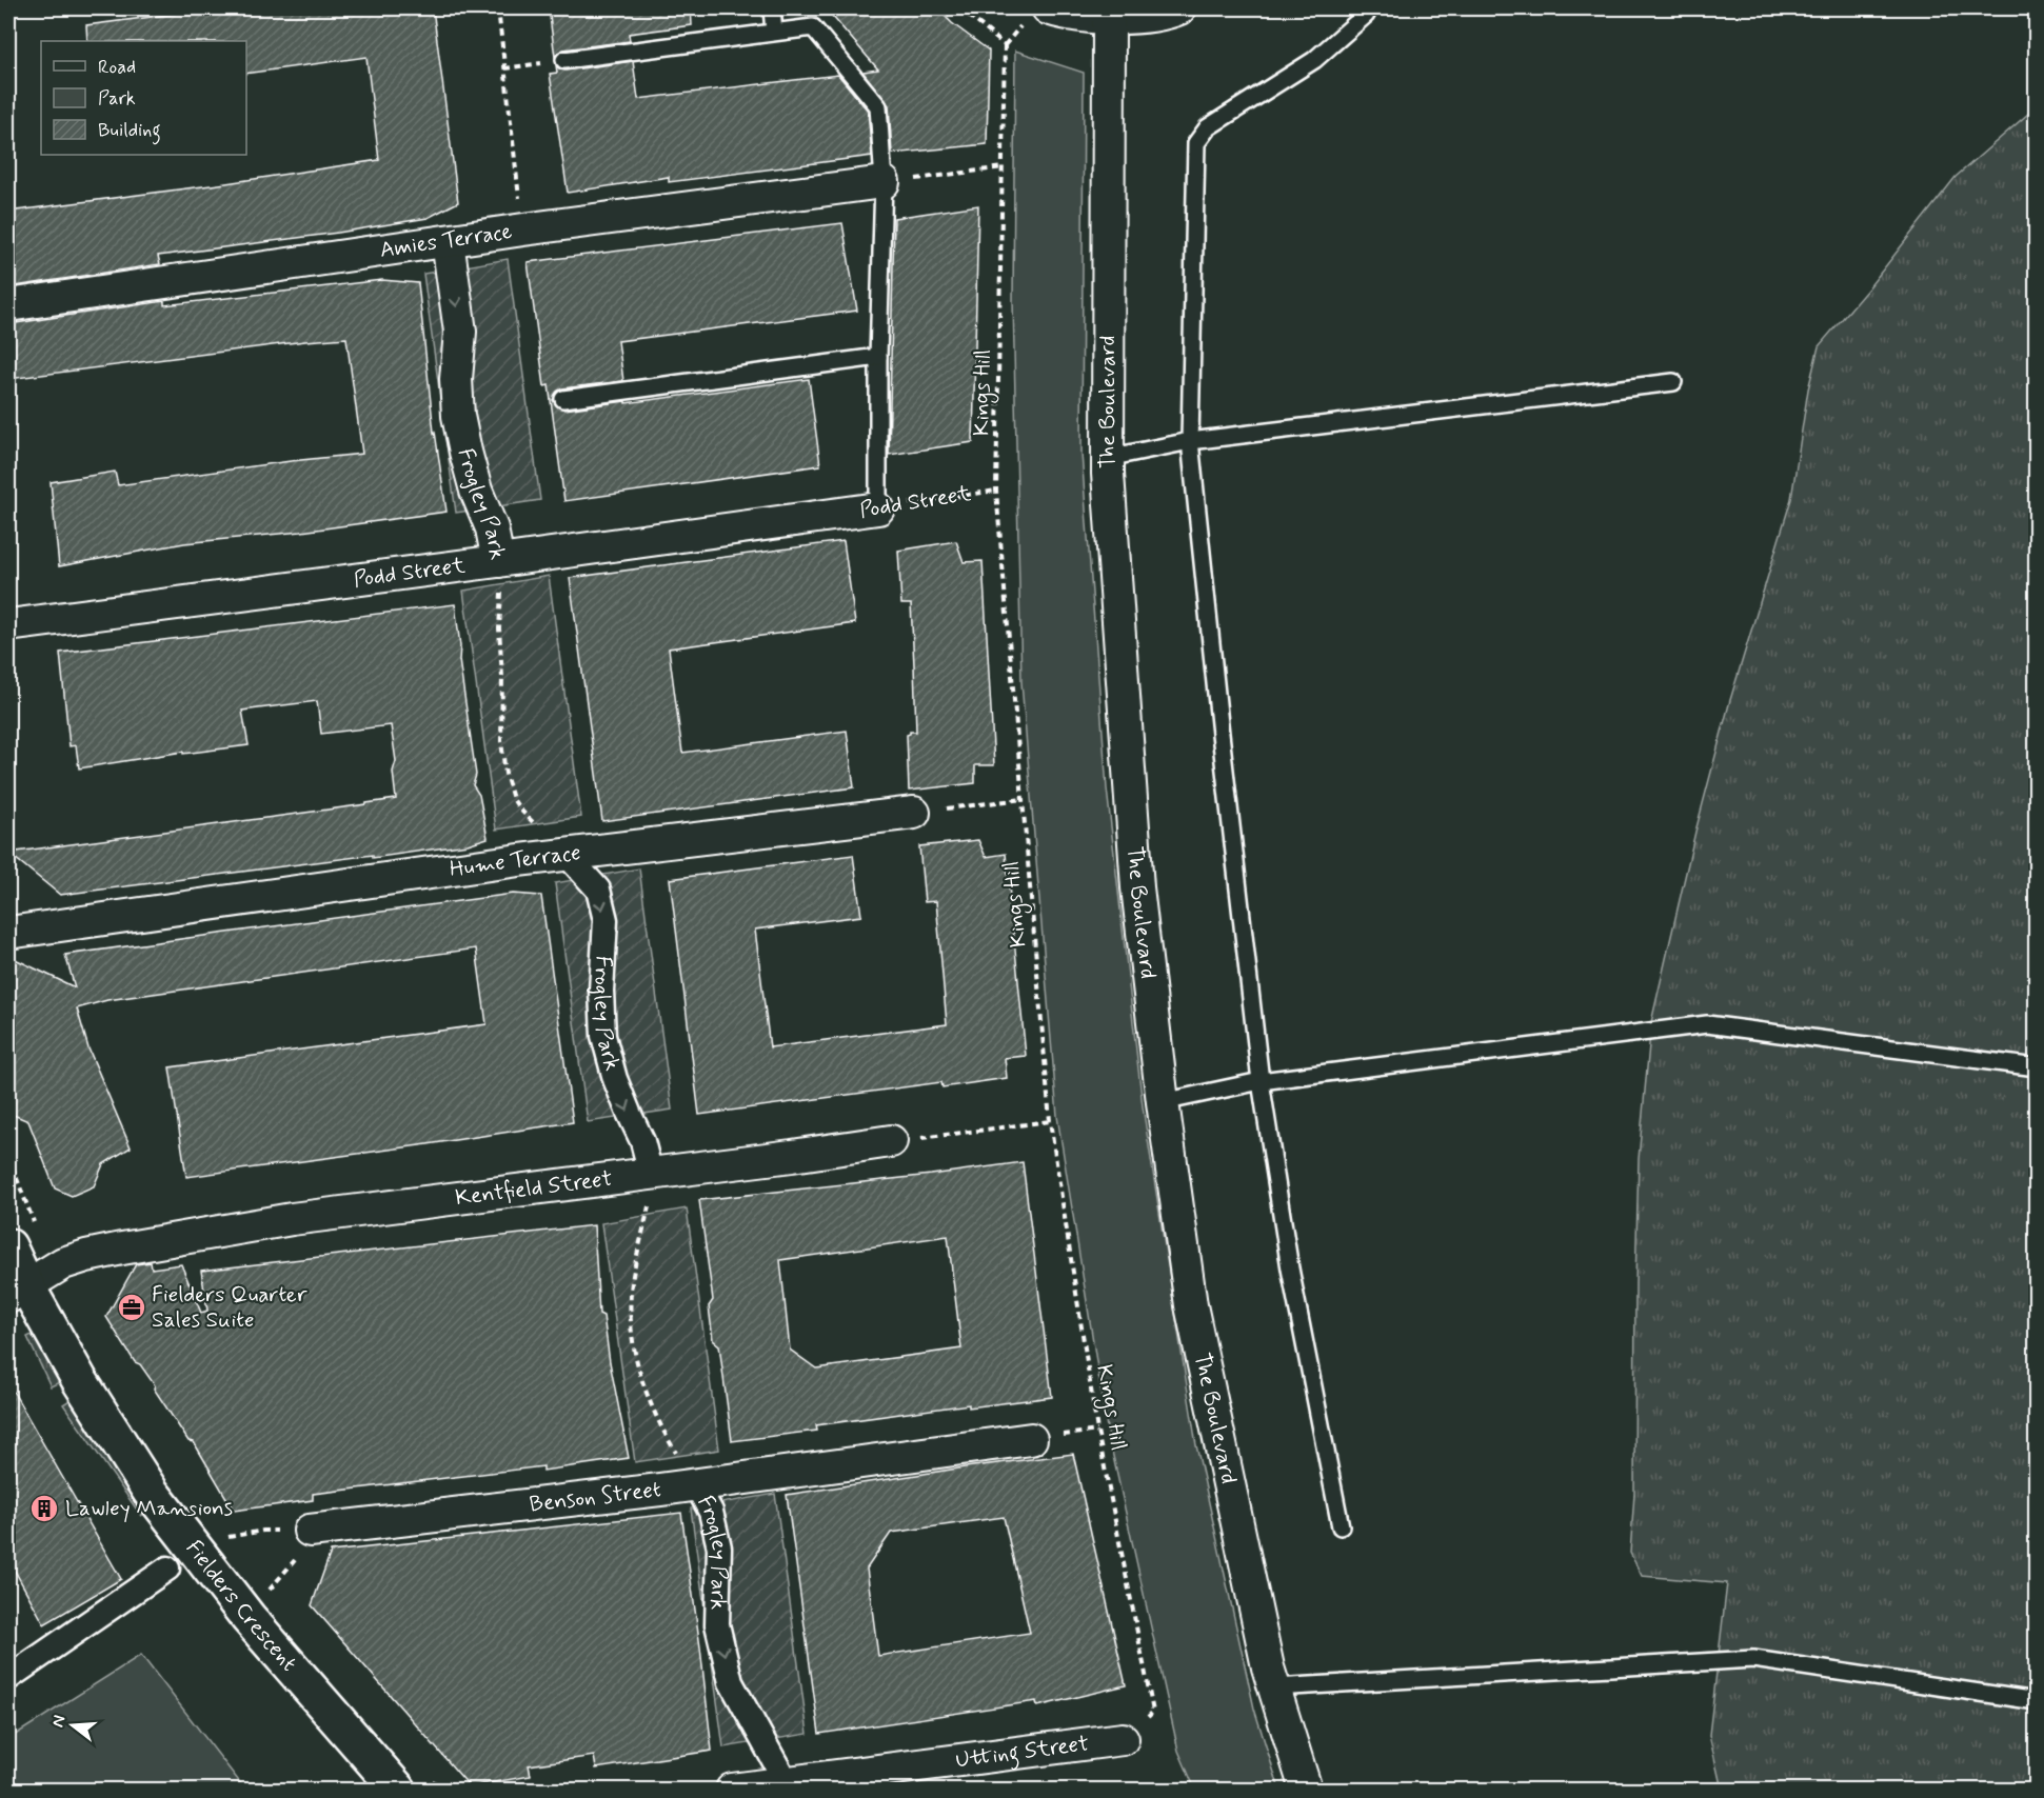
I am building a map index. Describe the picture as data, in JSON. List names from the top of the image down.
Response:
{
  "streets": {
    "street": [
      "Amies Terrace",
      "The Boulevard",
      "Podd Street",
      "Frogley Park",
      "Hume Terrace",
      "Kentfield Street",
      "Benson Street",
      "Fielders Crescent",
      "Utting Street"
    ],
    "path": ["Kings Hill"]
  },
  "crossings": [
    ["Amies Terrace", "Frogley Park"],
    ["Kings Hill", "Podd Street"],
    ["Kings Hill", "Utting Street"],
    ["Podd Street", "Frogley Park"],
    ["Frogley Park", "Hume Terrace"],
    ["Frogley Park", "Kentfield Street"],
    ["Frogley Park", "Benson Street"],
    ["Frogley Park", "Utting Street"],
    ["Kentfield Street", "Fielders Crescent"]
  ],
  "one_way": ["Frogley Park"],
  "places": {
    "office": ["Fielders Quarter Sales Suite"],
    "building": ["Lawley Mansions"]
  },
  "legend": ["Road", "Park", "Building"],
  "north": "left"
}
